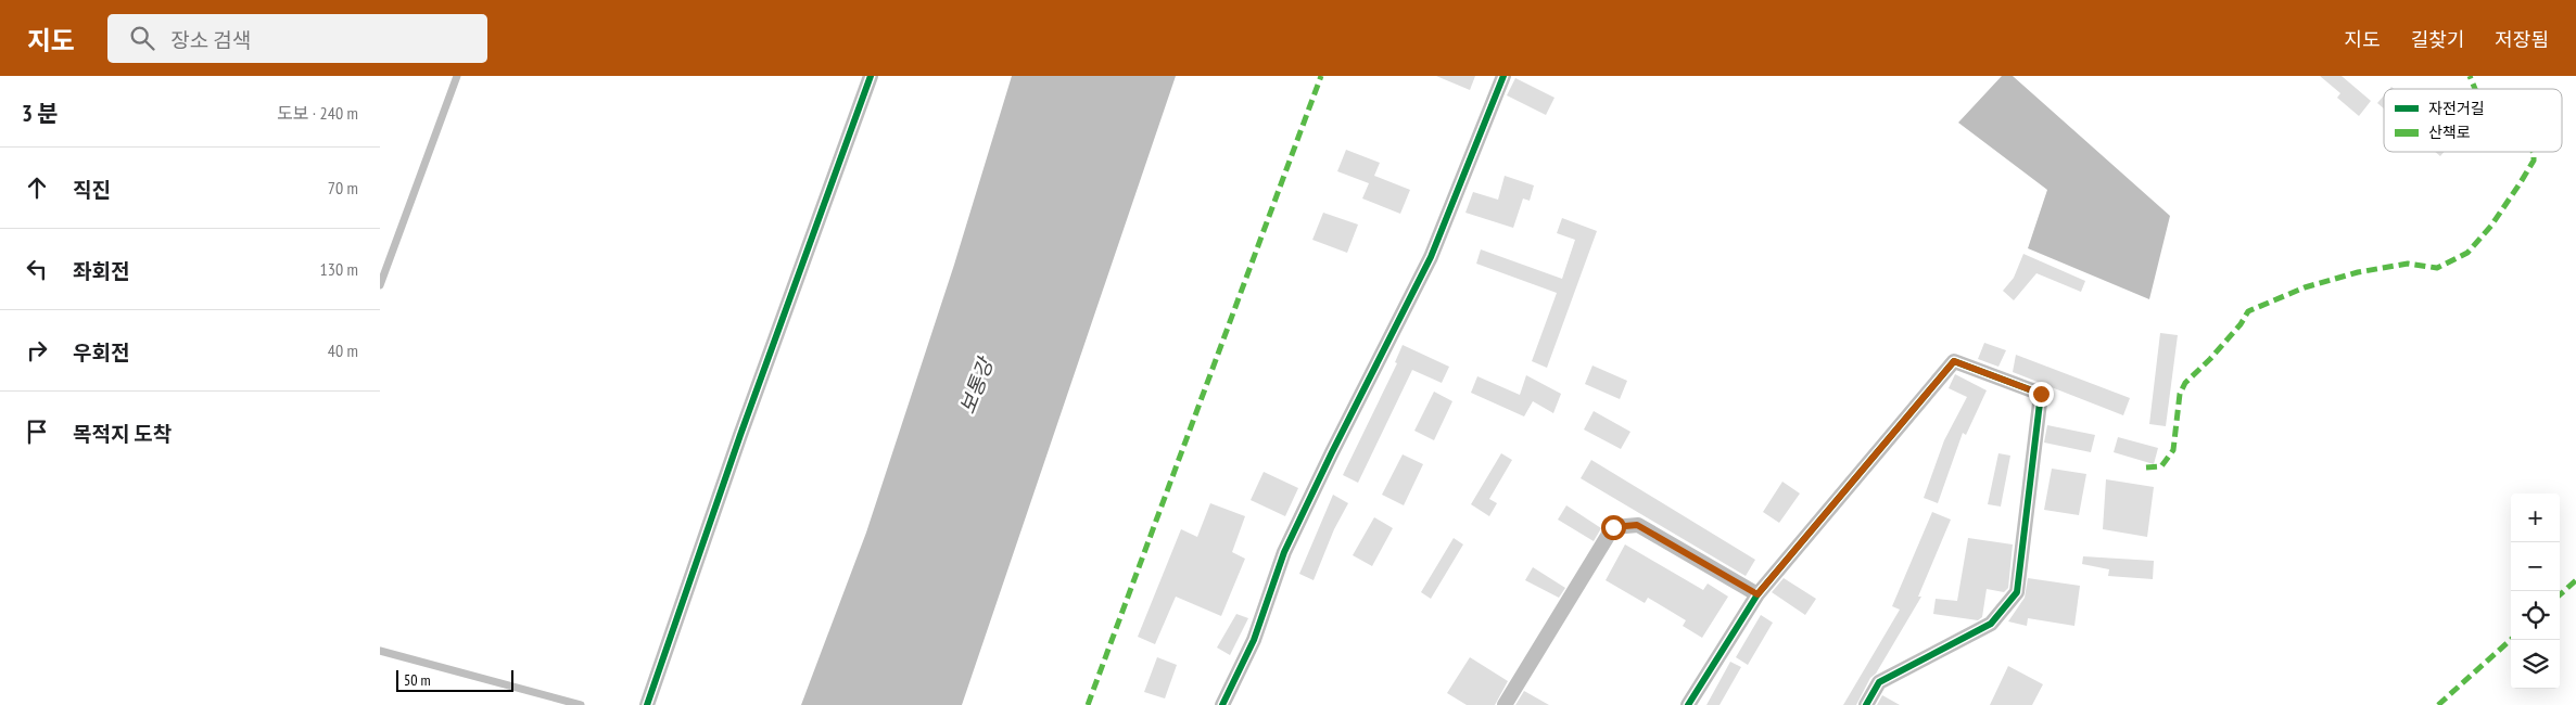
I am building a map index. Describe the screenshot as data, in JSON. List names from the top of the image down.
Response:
{
  "water": ["보통강"],
  "legend": ["자전거길", "산책로"],
  "scale_bar": "50 m",
  "page": {
    "header": "지도",
    "search": "장소 검색",
    "nav": ["지도", "길찾기", "저장됨"],
    "heading": ["3 분", "도보 · 240 m"],
    "list": [
      ["직진", "70 m"],
      ["좌회전", "130 m"],
      ["우회전", "40 m"],
      "목적지 도착"
    ],
    "map_buttons": ["+", "−"],
    "scale": "50 m"
  }
}
